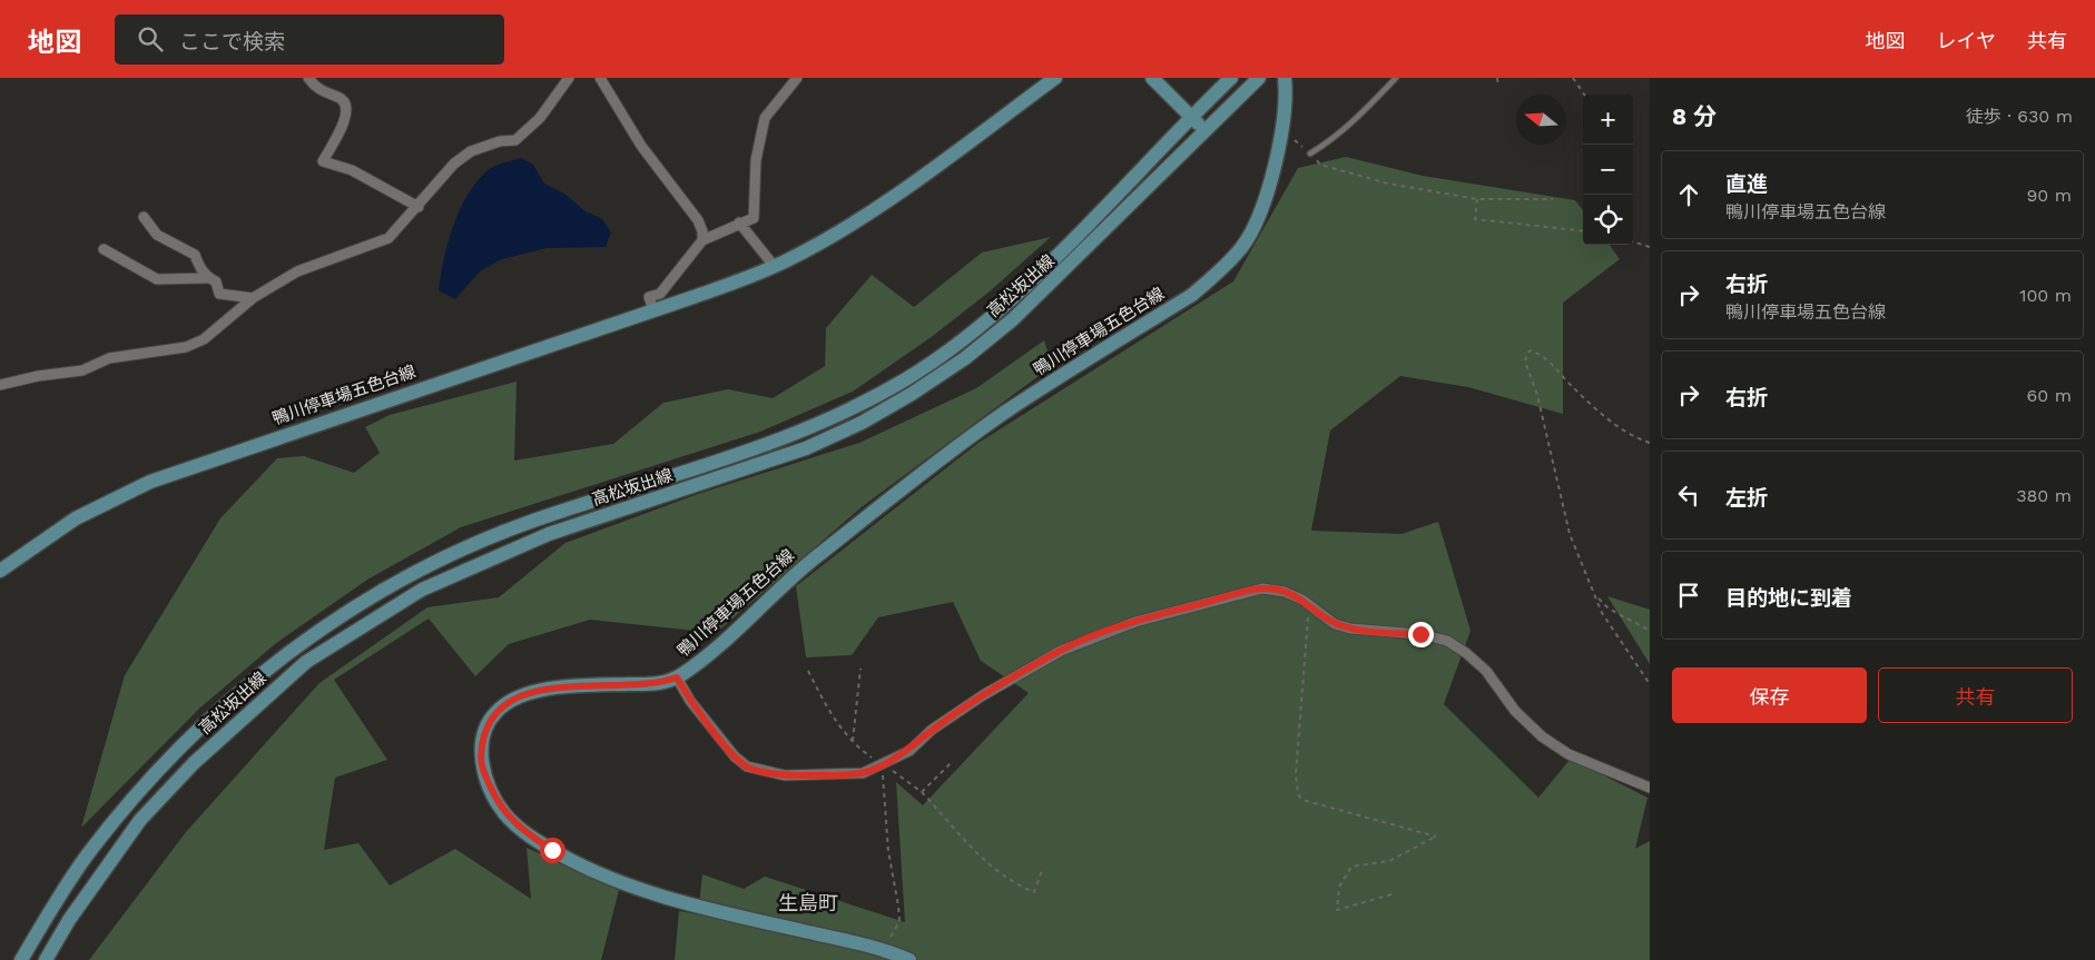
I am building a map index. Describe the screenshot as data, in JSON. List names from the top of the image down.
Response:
{
  "streets": {
    "main road": ["高松坂出線", "鴨川停車場五色台線"]
  },
  "districts": ["生島町"],
  "north": "left",
  "page": {
    "header": "地図",
    "search": "ここで検索",
    "nav": ["地図", "レイヤ", "共有"],
    "heading": ["8 分", "徒歩 · 630 m"],
    "map_buttons": ["+", "−"],
    "list": [
      ["直進", "鴨川停車場五色台線", "90 m"],
      ["右折", "鴨川停車場五色台線", "100 m"],
      ["右折", "60 m"],
      ["左折", "380 m"],
      "目的地に到着"
    ],
    "buttons": ["保存", "共有"]
  }
}
